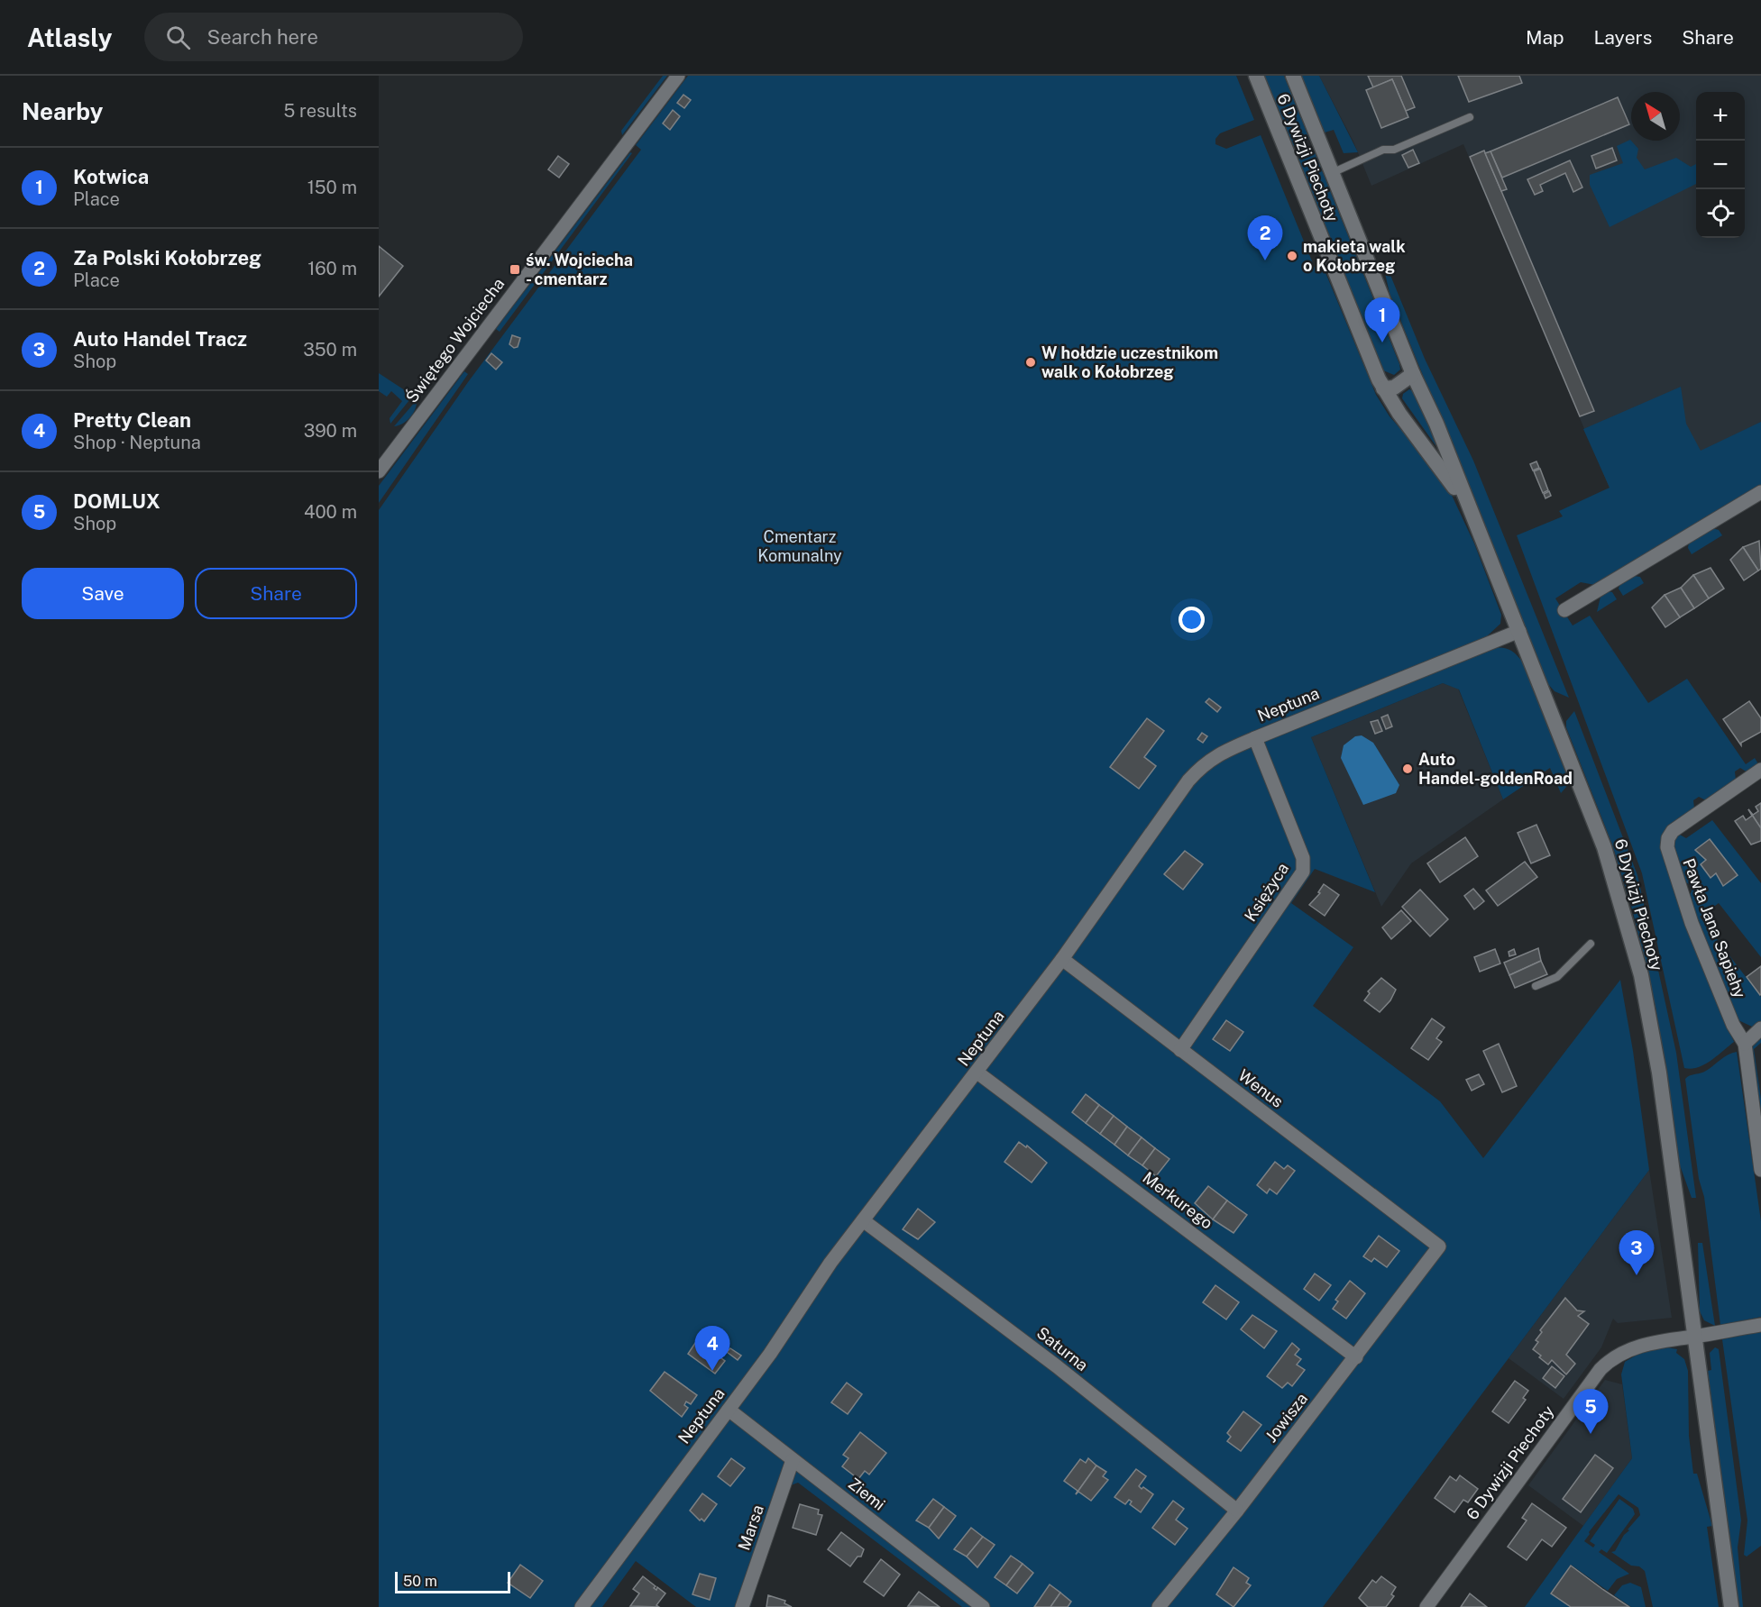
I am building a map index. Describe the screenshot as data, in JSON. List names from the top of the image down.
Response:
{
  "streets": {
    "street": [
      "6 Dywizji Piechoty",
      "Świętego Wojciecha",
      "Neptuna",
      "Księżyca",
      "Pawła Jana Sapiehy",
      "Wenus",
      "Merkurego",
      "Saturna",
      "Jowisza",
      "Ziemi",
      "Marsa"
    ]
  },
  "crossings": [
    ["6 Dywizji Piechoty", "Neptuna"],
    ["Neptuna", "Księżyca"],
    ["Neptuna", "Wenus"],
    ["Neptuna", "Merkurego"],
    ["Neptuna", "Saturna"],
    ["Neptuna", "Ziemi"],
    ["Księżyca", "Wenus"],
    ["Wenus", "Jowisza"],
    ["Merkurego", "Jowisza"],
    ["Saturna", "Jowisza"],
    ["Ziemi", "Marsa"]
  ],
  "parks": ["Cmentarz Komunalny"],
  "places": {
    "other": ["makieta walk o Kołobrzeg", "W hołdzie uczestnikom walk o Kołobrzeg", "Auto Handel-goldenRoad"],
    "transit": ["św. Wojciecha - cmentarz"]
  },
  "scale_bar": "50 m",
  "north": "top left",
  "page": {
    "header": "Atlasly",
    "search": "Search here",
    "nav": ["Map", "Layers", "Share"],
    "heading": ["Nearby", "5 results"],
    "map_buttons": ["+", "−"],
    "list": [
      {
        "mark": "1",
        "name": "Kotwica",
        "note": "Place",
        "value": "150 m"
      },
      {
        "mark": "2",
        "name": "Za Polski Kołobrzeg",
        "note": "Place",
        "value": "160 m"
      },
      {
        "mark": "3",
        "name": "Auto Handel Tracz",
        "note": "Shop",
        "value": "350 m"
      },
      {
        "mark": "4",
        "name": "Pretty Clean",
        "note": "Shop · Neptuna",
        "value": "390 m"
      },
      {
        "mark": "5",
        "name": "DOMLUX",
        "note": "Shop",
        "value": "400 m"
      }
    ],
    "pins": [
      "2",
      "1",
      "3",
      "4",
      "5"
    ],
    "buttons": ["Save", "Share"],
    "scale": "50 m"
  }
}
